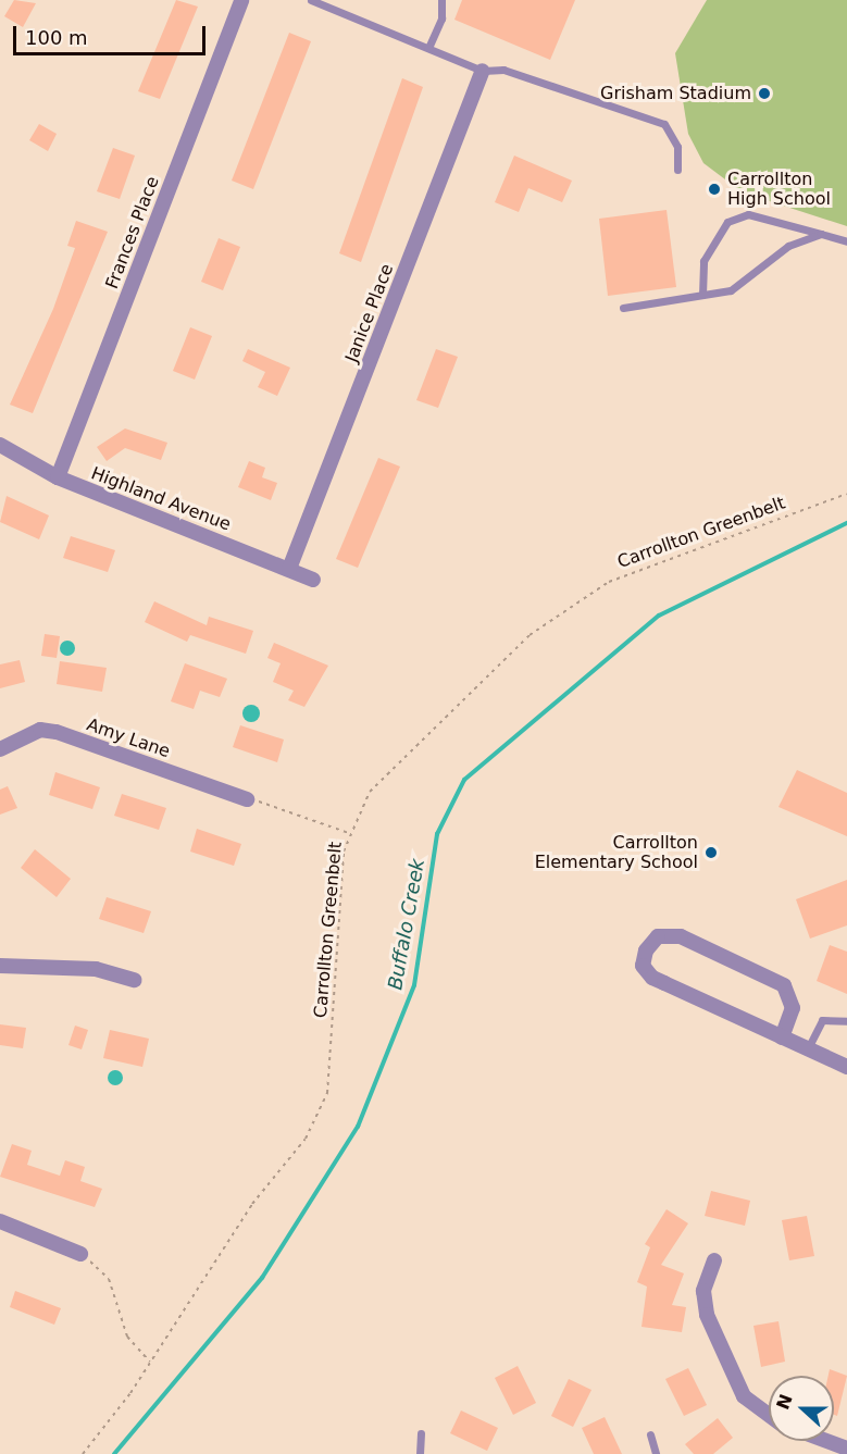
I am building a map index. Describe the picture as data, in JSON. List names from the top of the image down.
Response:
{
  "streets": {
    "street": [
      "Frances Place",
      "Janice Place",
      "Highland Avenue",
      "Amy Lane"
    ],
    "path": ["Carrollton Greenbelt"]
  },
  "crossings": [
    ["Frances Place", "Highland Avenue"],
    ["Janice Place", "Highland Avenue"]
  ],
  "water": ["Buffalo Creek"],
  "places": ["Grisham Stadium", "Carrollton High School", "Carrollton Elementary School"],
  "scale_bar": "100 m",
  "north": "left"
}
